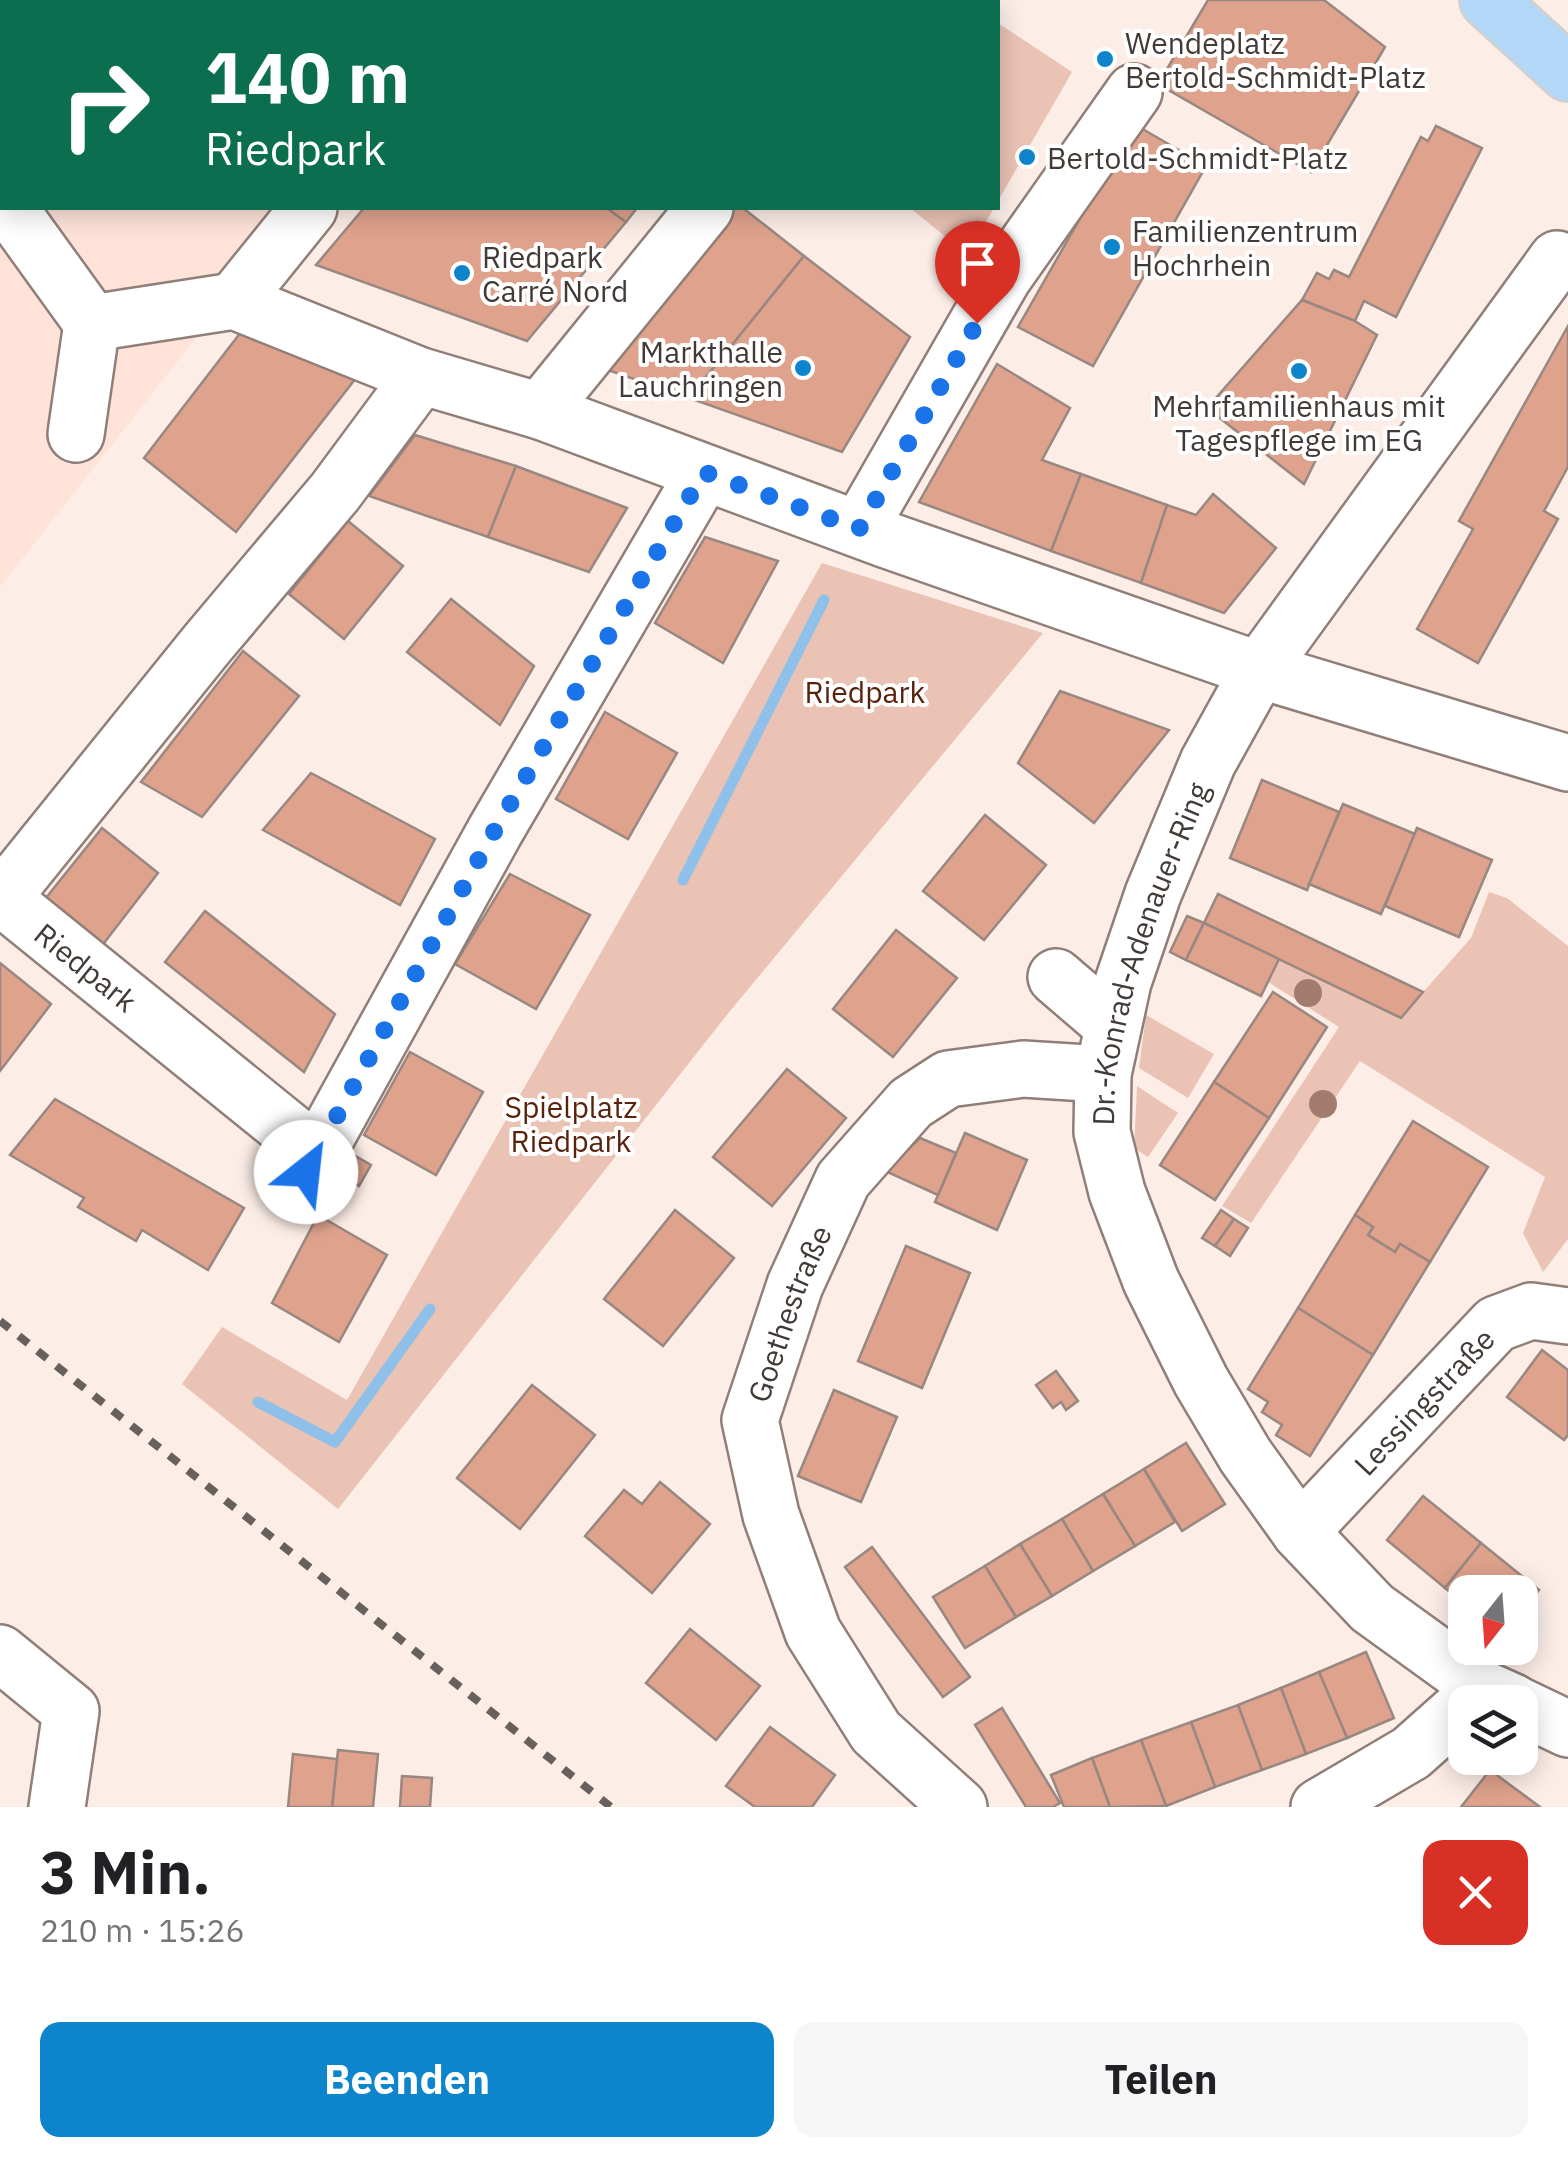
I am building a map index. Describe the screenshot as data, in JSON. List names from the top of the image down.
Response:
{
  "streets": {
    "street": [
      "Dr.-Konrad-Adenauer-Ring",
      "Riedpark",
      "Goethestraße",
      "Lessingstraße"
    ]
  },
  "crossings": [
    ["Dr.-Konrad-Adenauer-Ring", "Goethestraße"],
    ["Dr.-Konrad-Adenauer-Ring", "Lessingstraße"]
  ],
  "parks": ["Riedpark", "Spielplatz Riedpark"],
  "places": [
    "Wendeplatz Bertold-Schmidt-Platz",
    "Bertold-Schmidt-Platz",
    "Familienzentrum Hochrhein",
    "Riedpark Carré Nord",
    "Markthalle Lauchringen",
    "Mehrfamilienhaus mit Tagespflege im EG"
  ],
  "north": "bottom",
  "page": {
    "turn": ["140 m", "Riedpark"],
    "heading": ["3 Min.", "210 m · 15:26"],
    "buttons": ["Beenden", "Teilen"]
  }
}
